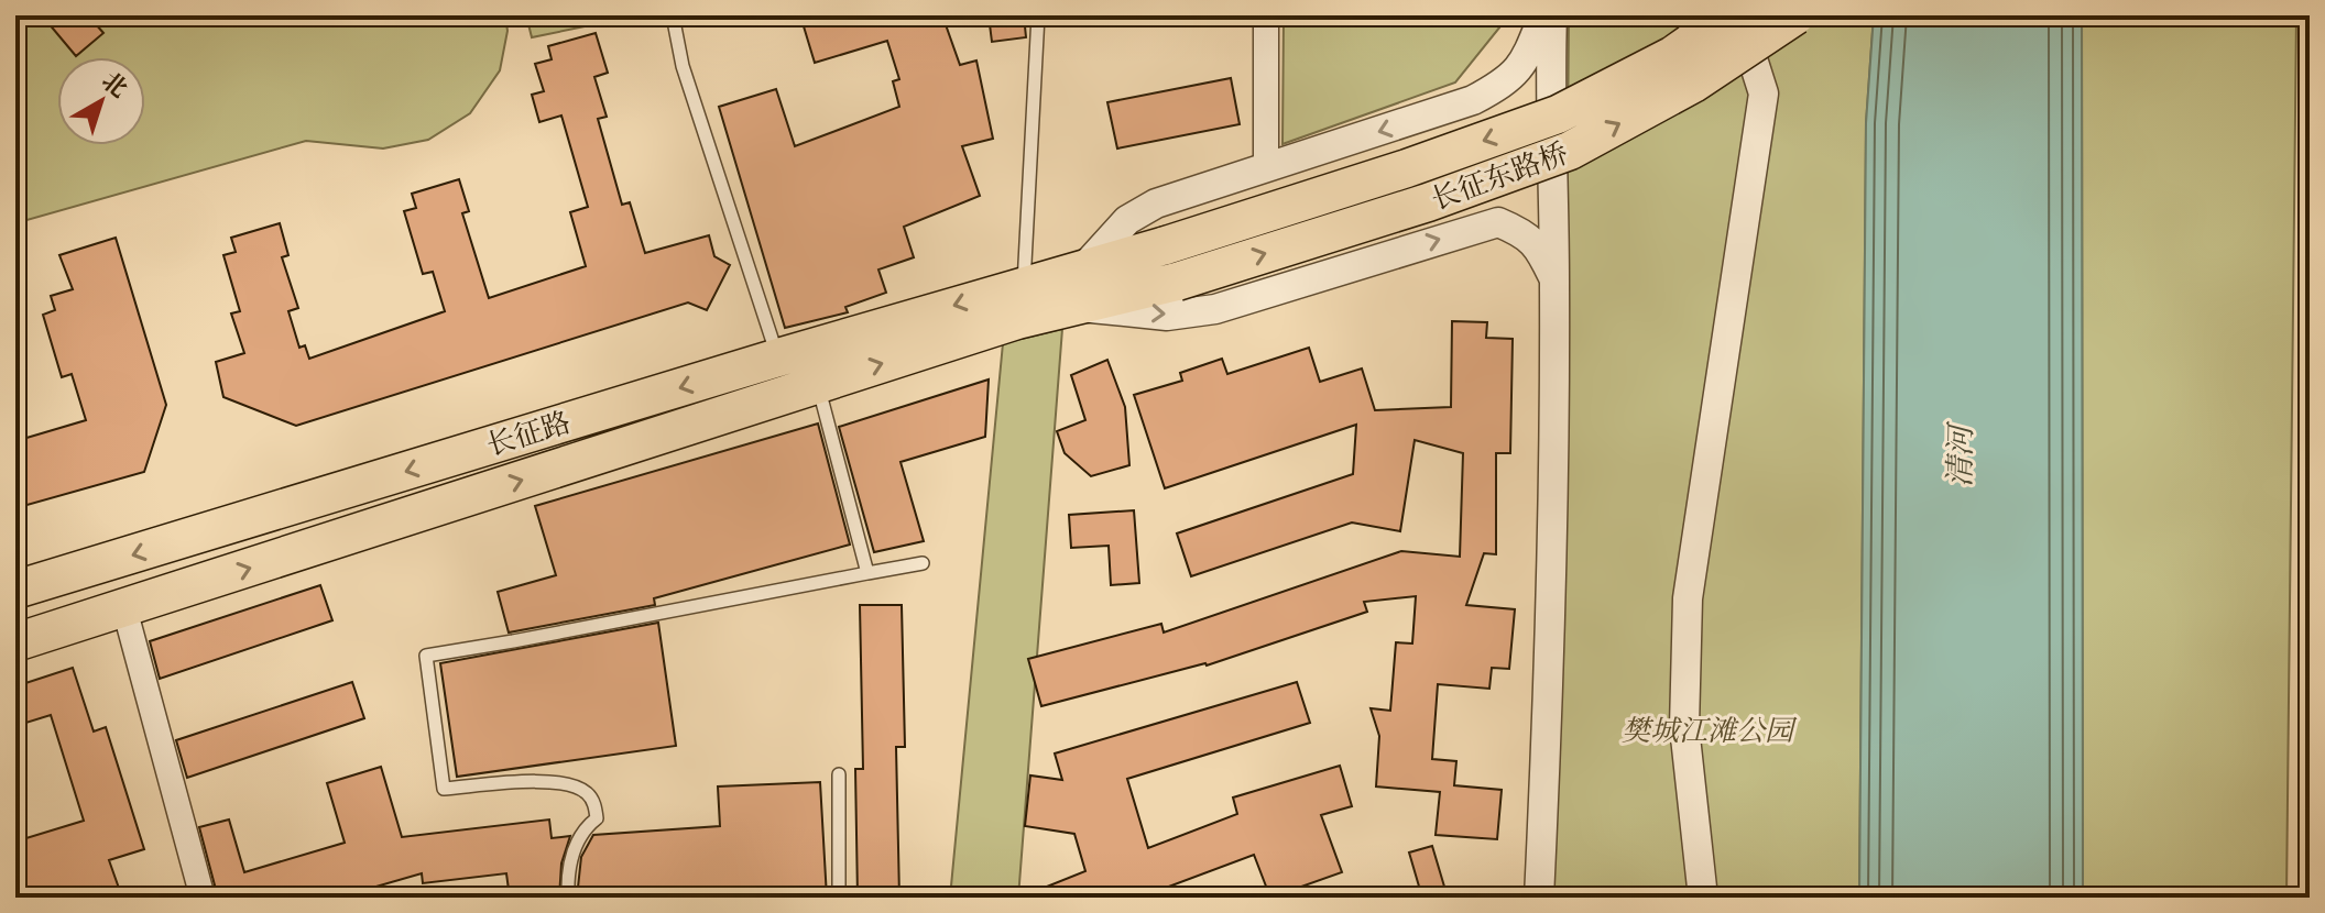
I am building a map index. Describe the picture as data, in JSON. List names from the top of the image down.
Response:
{
  "streets": {
    "main road": ["长征东路桥", "长征路"]
  },
  "crossings": [
    ["长征东路桥", "长征路"]
  ],
  "water": ["清河"],
  "parks": ["樊城江滩公园"],
  "north": "top right"
}
